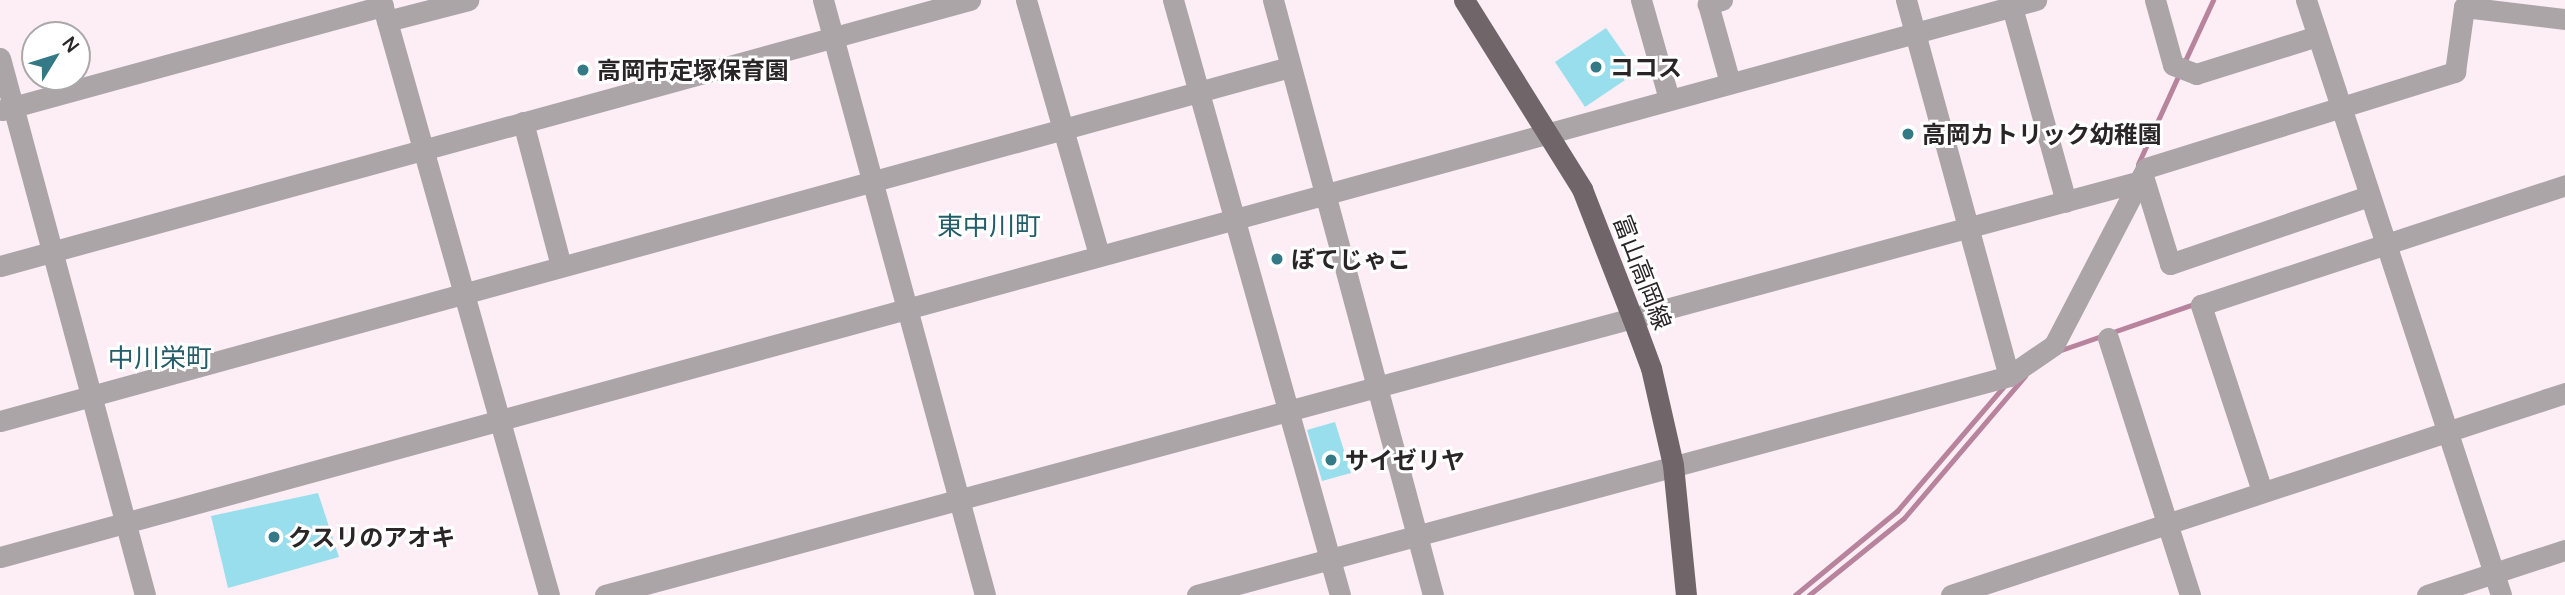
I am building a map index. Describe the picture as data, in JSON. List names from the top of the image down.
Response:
{
  "streets": {
    "main road": ["富山高岡線"]
  },
  "districts": ["東中川町", "中川栄町"],
  "places": [
    "ココス",
    "高岡市定塚保育園",
    "高岡カトリック幼稚園",
    "ぼてじゃこ",
    "サイゼリヤ",
    "クスリのアオキ"
  ],
  "north": "top right"
}
